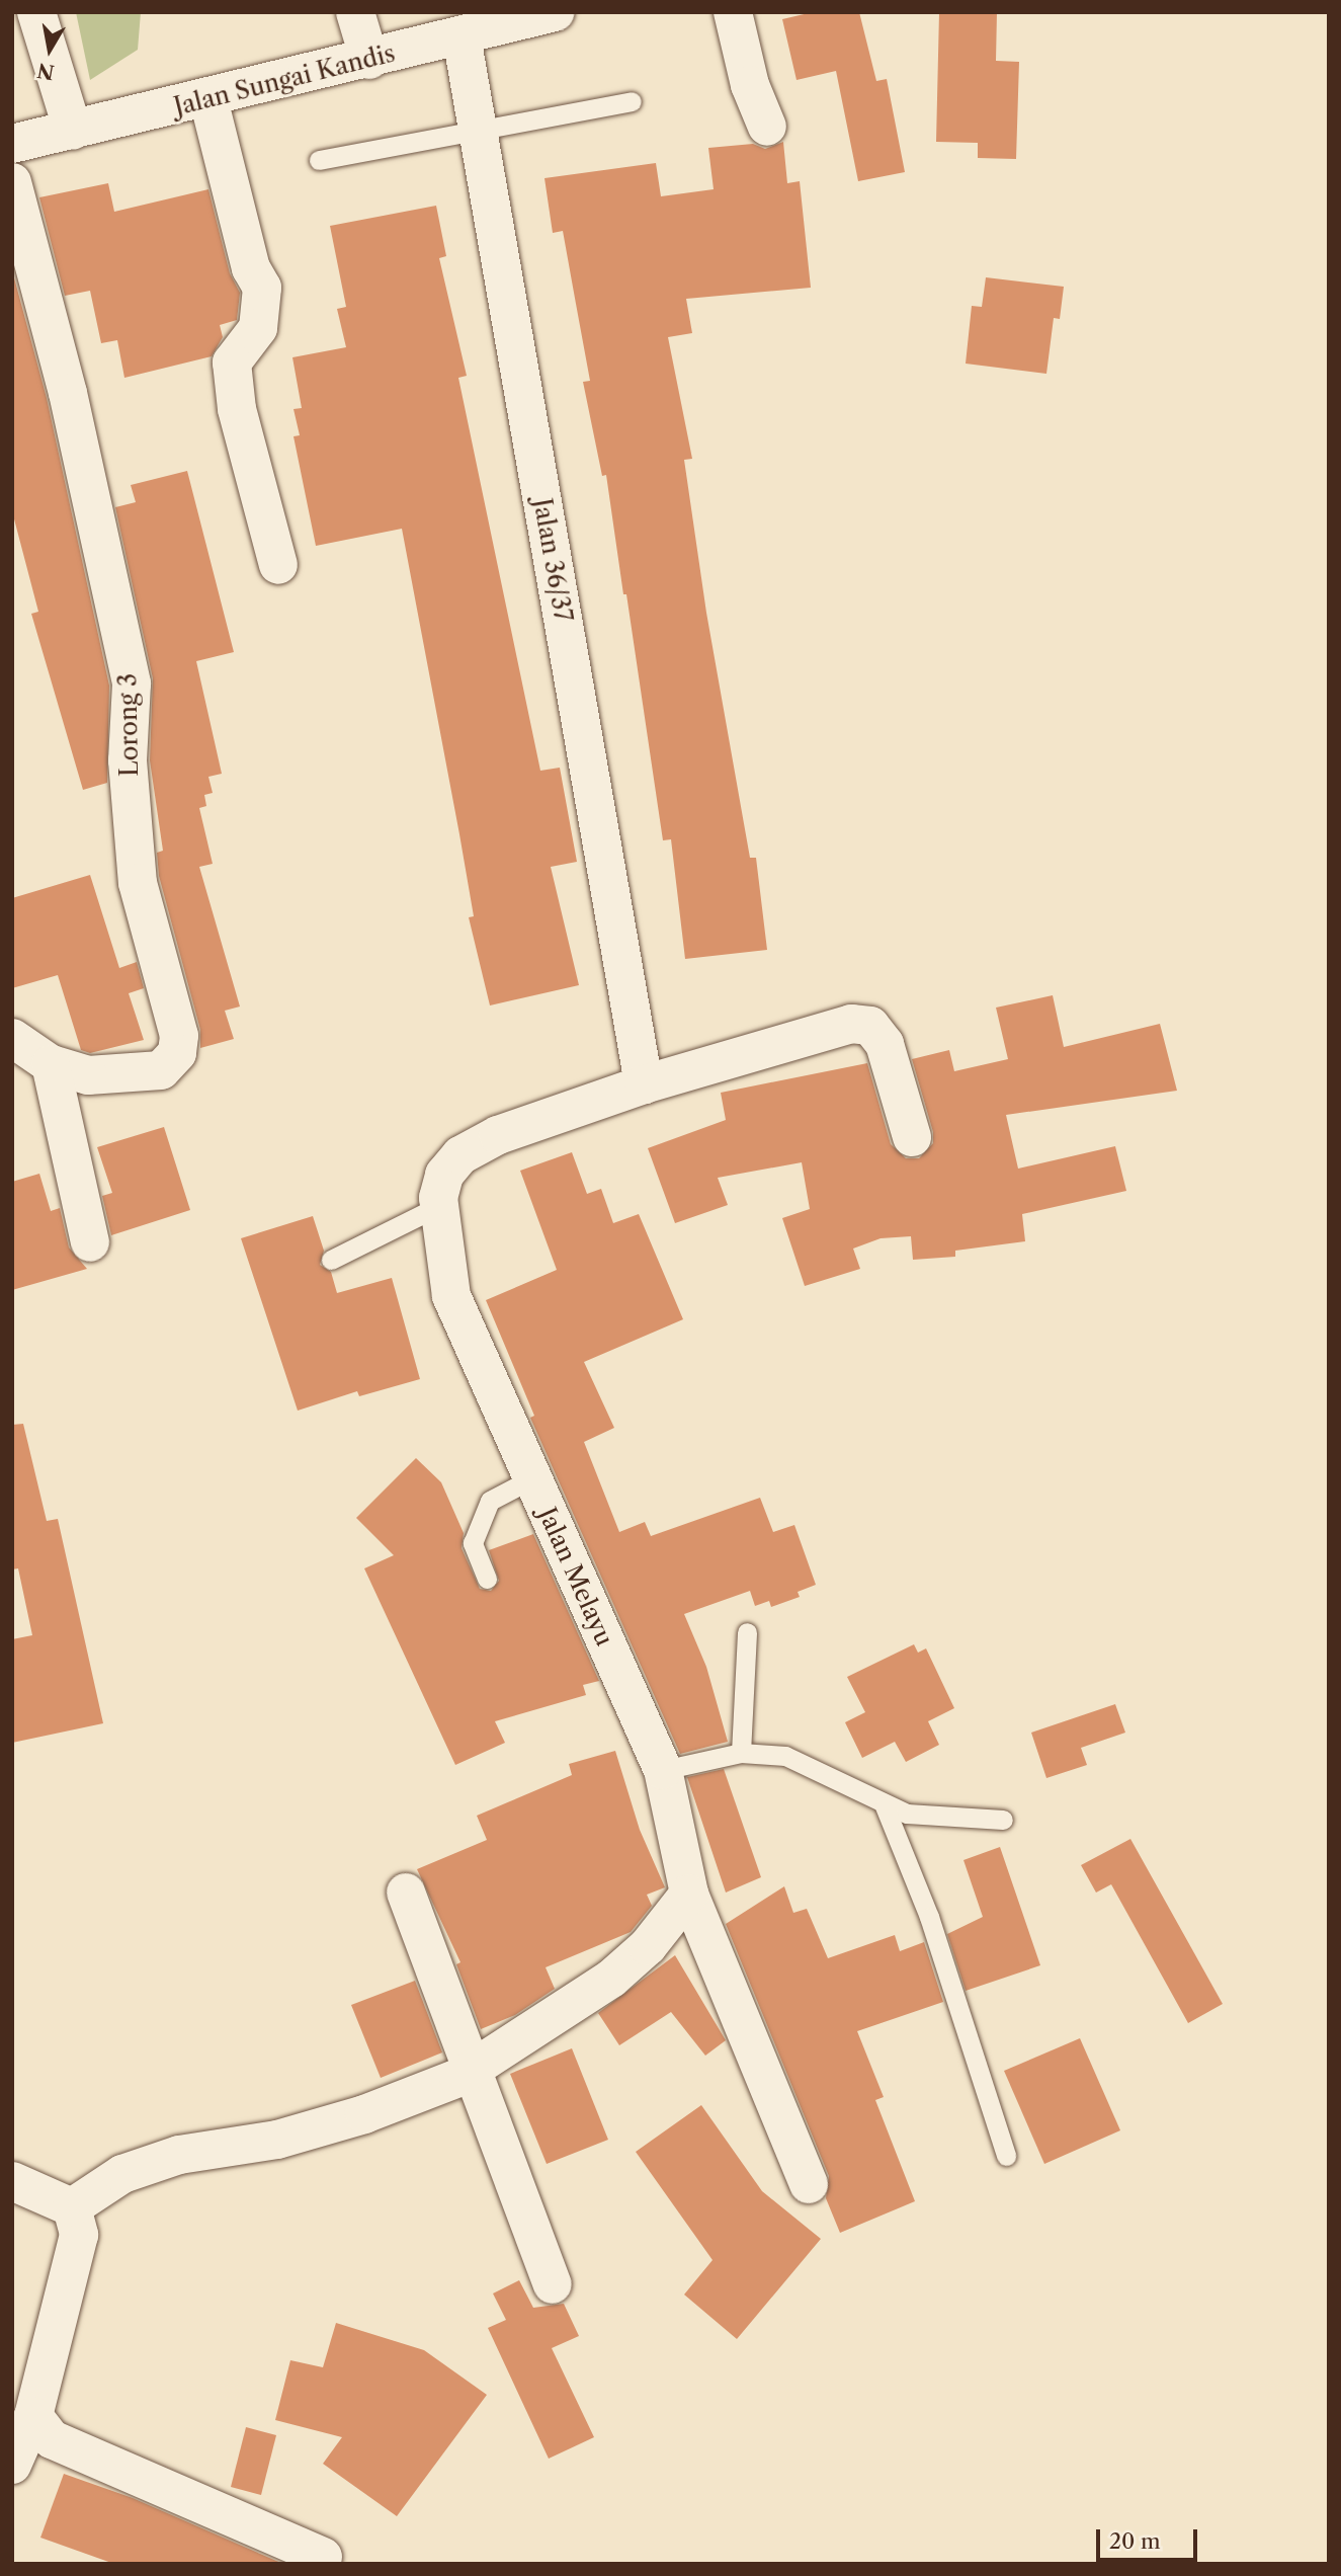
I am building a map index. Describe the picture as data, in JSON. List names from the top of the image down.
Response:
{
  "streets": {
    "street": [
      "Jalan Sungai Kandis",
      "Jalan 36/37",
      "Lorong 3",
      "Jalan Melayu"
    ]
  },
  "crossings": [
    ["Jalan Sungai Kandis", "Jalan 36/37"],
    ["Jalan 36/37", "Jalan Melayu"]
  ],
  "scale_bar": "20 m",
  "north": "bottom"
}
